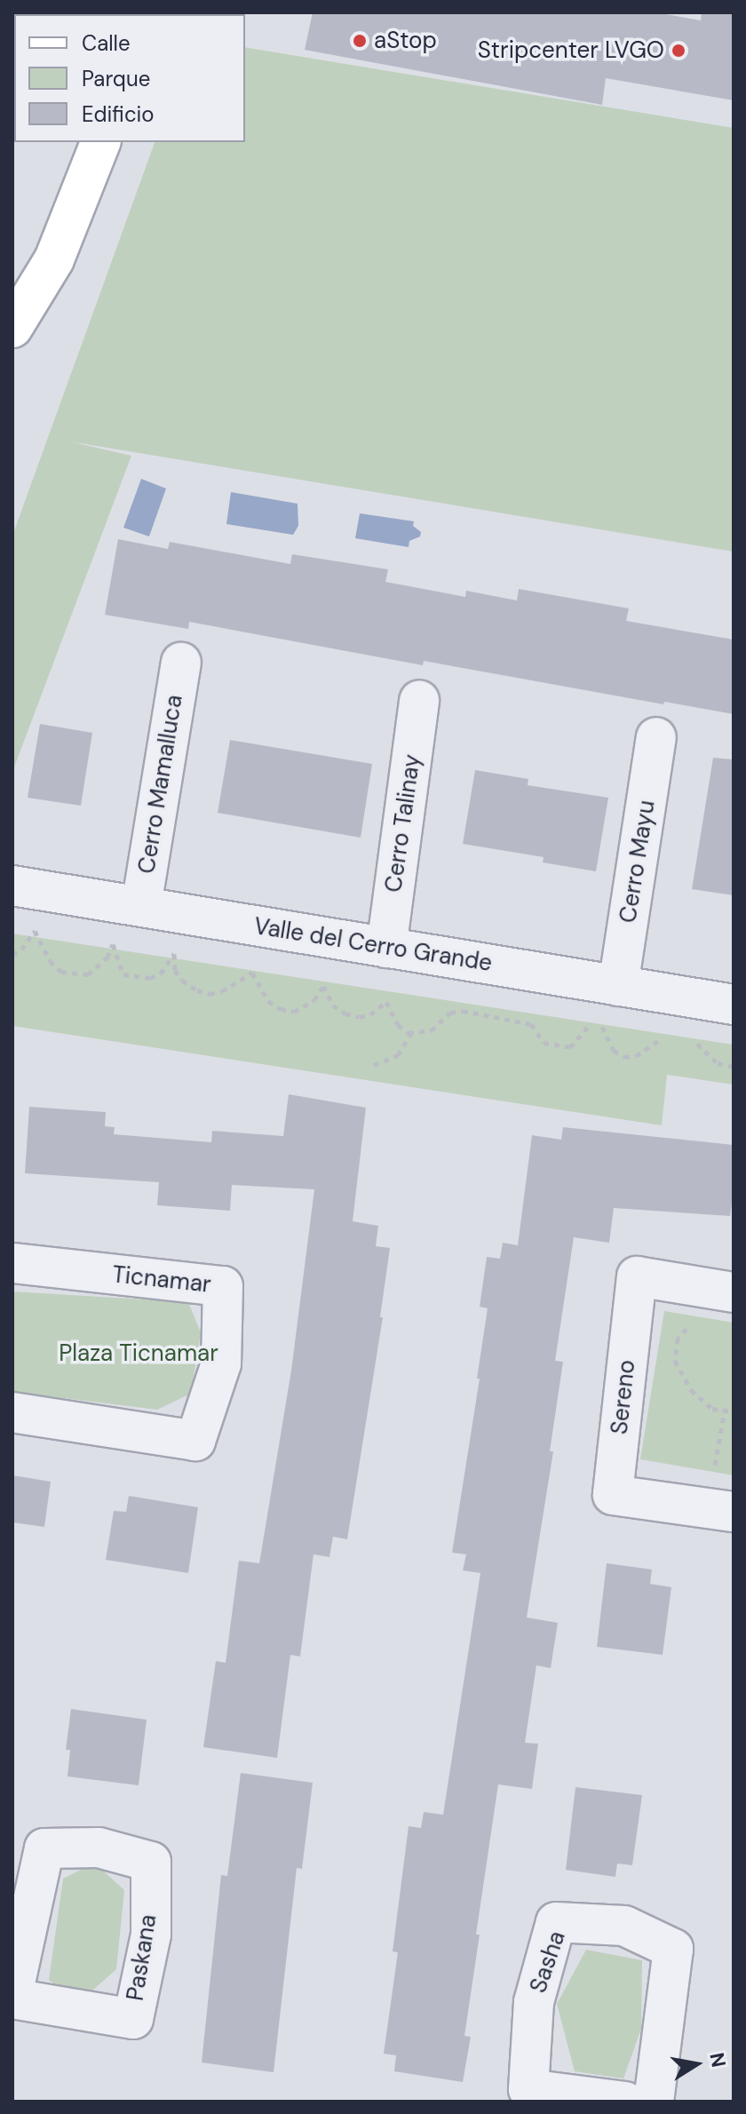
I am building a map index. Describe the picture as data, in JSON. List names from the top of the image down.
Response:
{
  "streets": {
    "street": [
      "Cerro Mamalluca",
      "Cerro Talinay",
      "Cerro Mayu",
      "Valle del Cerro Grande",
      "Ticnamar",
      "Sereno",
      "Paskana",
      "Sasha"
    ]
  },
  "crossings": [
    ["Cerro Mamalluca", "Valle del Cerro Grande"],
    ["Cerro Talinay", "Valle del Cerro Grande"],
    ["Cerro Mayu", "Valle del Cerro Grande"]
  ],
  "parks": ["Plaza Ticnamar"],
  "places": ["aStop", "Stripcenter LVGO"],
  "legend": ["Calle", "Parque", "Edificio"],
  "north": "right"
}
